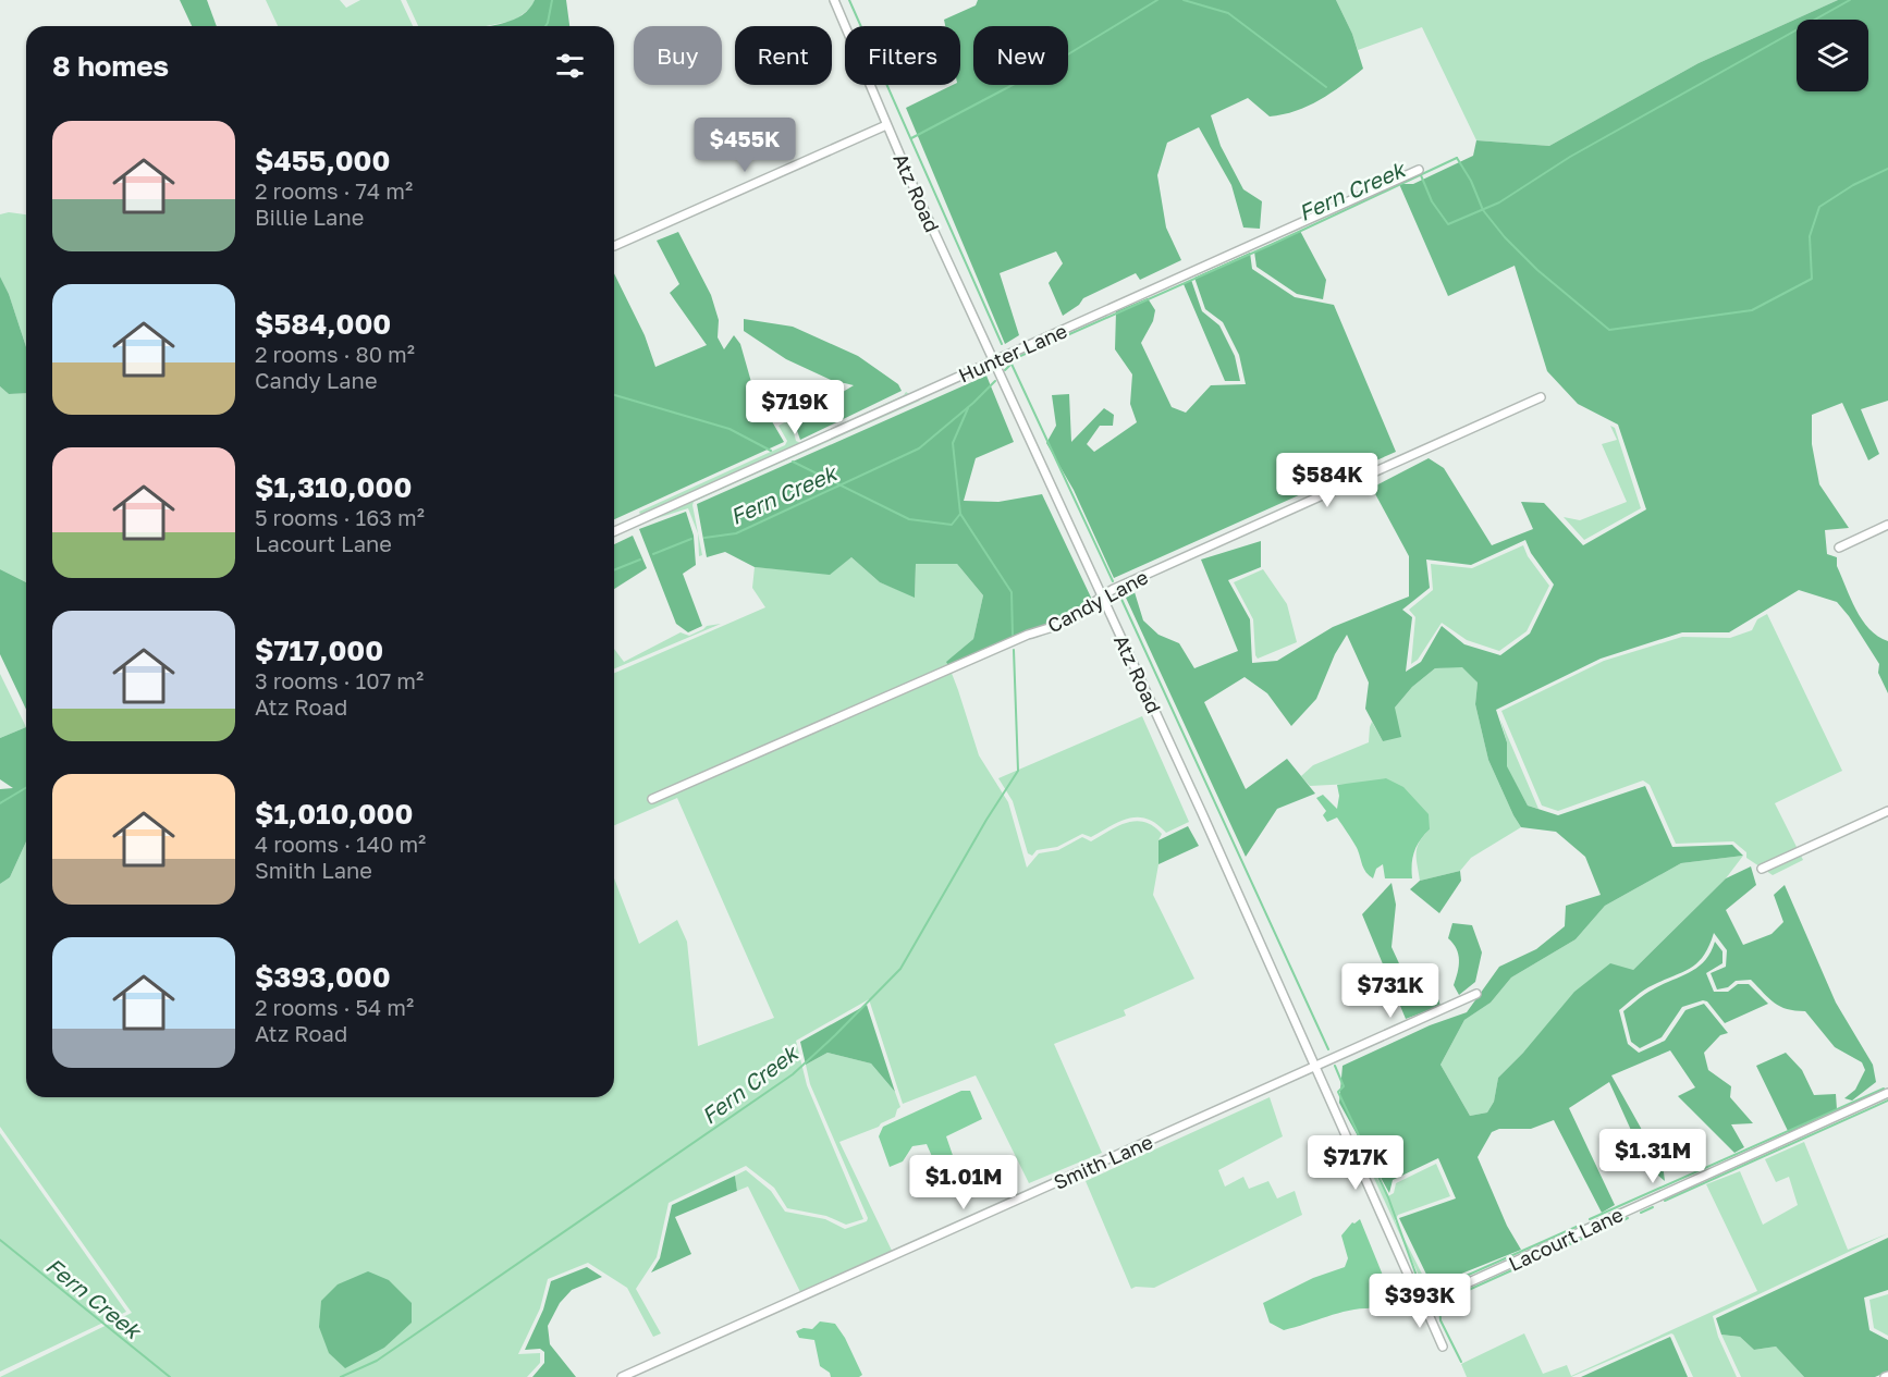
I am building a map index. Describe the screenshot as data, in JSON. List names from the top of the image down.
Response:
{
  "streets": {
    "street": [
      "Atz Road",
      "Hunter Lane",
      "Candy Lane",
      "Smith Lane",
      "Lacourt Lane"
    ]
  },
  "crossings": [
    ["Atz Road", "Hunter Lane"],
    ["Atz Road", "Candy Lane"],
    ["Atz Road", "Smith Lane"],
    ["Atz Road", "Lacourt Lane"]
  ],
  "water": ["Fern Creek"],
  "page": {
    "chip": [
      "Buy",
      "Rent",
      "Filters",
      "New"
    ],
    "heading": "8 homes",
    "list": [
      {
        "name": "$455,000",
        "note": "2 rooms · 74 m² · Billie Lane"
      },
      {
        "name": "$584,000",
        "note": "2 rooms · 80 m² · Candy Lane"
      },
      {
        "name": "$1,310,000",
        "note": "5 rooms · 163 m² · Lacourt Lane"
      },
      {
        "name": "$717,000",
        "note": "3 rooms · 107 m² · Atz Road"
      },
      {
        "name": "$1,010,000",
        "note": "4 rooms · 140 m² · Smith Lane"
      },
      {
        "name": "$393,000",
        "note": "2 rooms · 54 m² · Atz Road"
      }
    ],
    "price": [
      "$455K",
      "$719K",
      "$584K",
      "$731K",
      "$1.31M",
      "$717K",
      "$1.01M",
      "$393K"
    ]
  }
}
